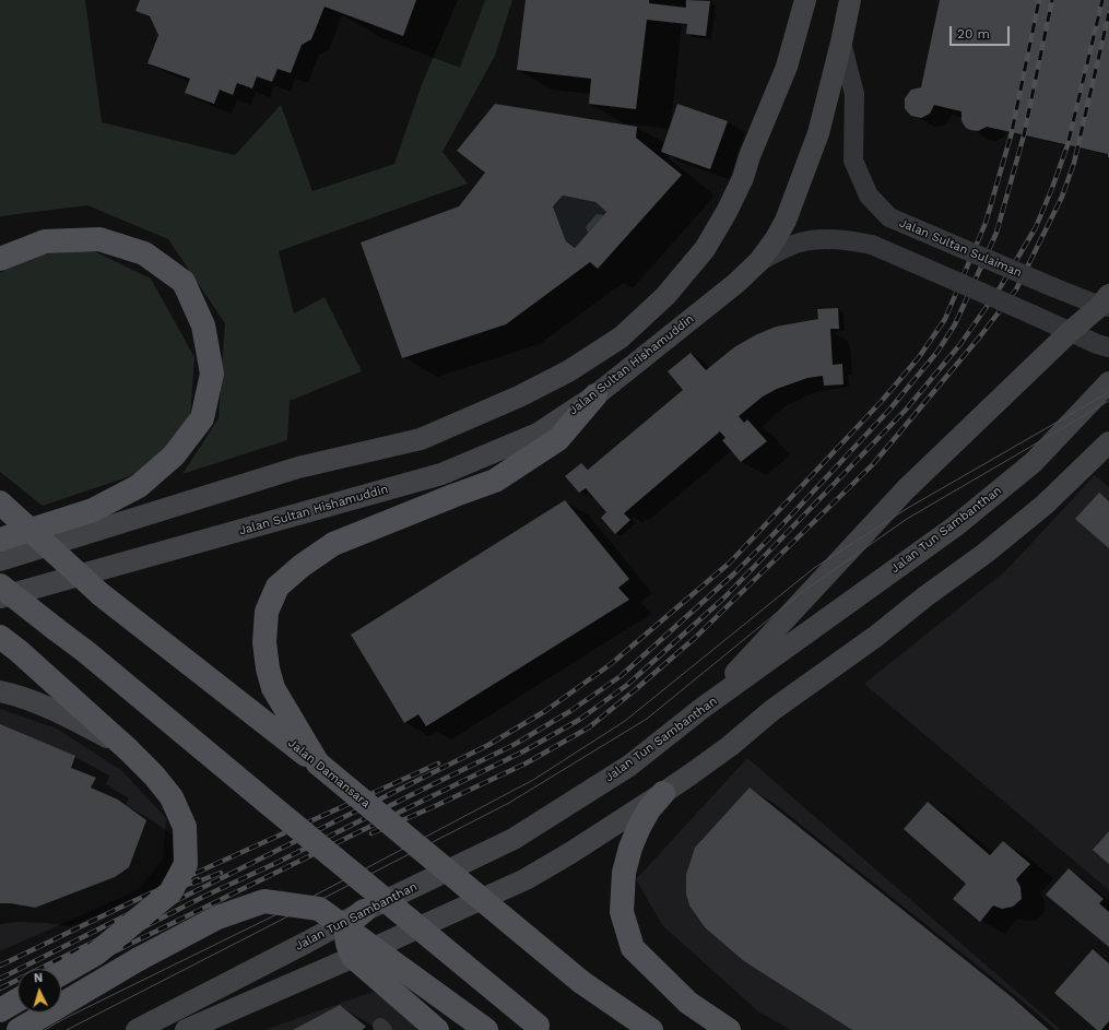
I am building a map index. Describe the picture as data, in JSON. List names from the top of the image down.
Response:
{
  "streets": {
    "main road": ["Jalan Sultan Hishamuddin", "Jalan Tun Sambanthan", "Jalan Damansara"],
    "street": ["Jalan Sultan Sulaiman"]
  },
  "crossings": [
    ["Jalan Sultan Sulaiman", "Jalan Sultan Hishamuddin"]
  ],
  "scale_bar": "20 m",
  "north": "top"
}
